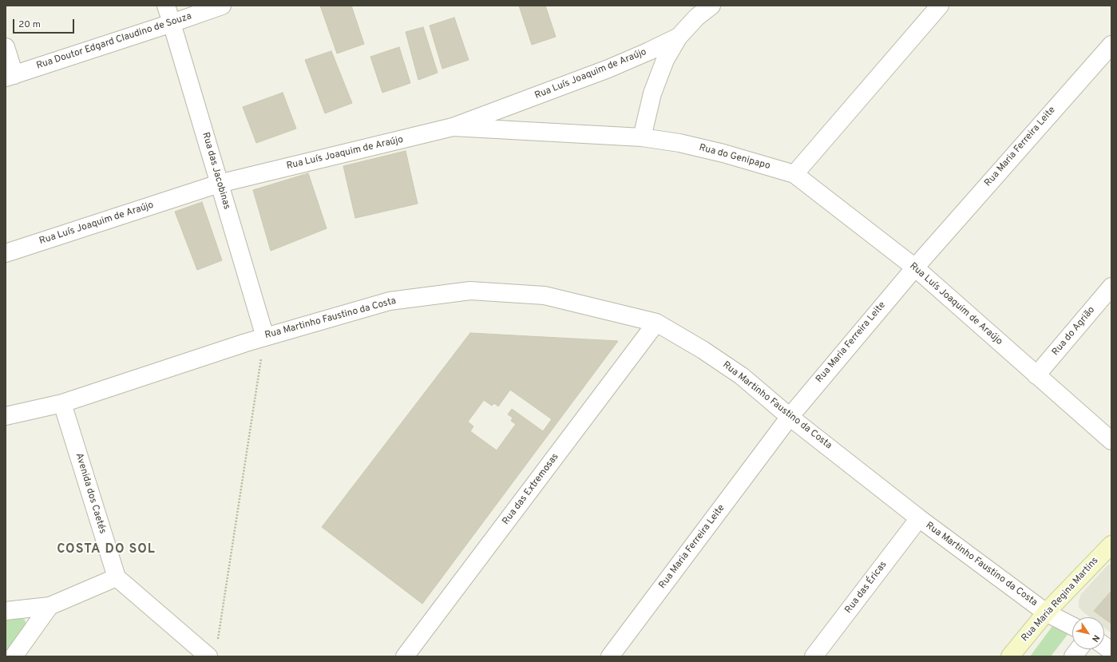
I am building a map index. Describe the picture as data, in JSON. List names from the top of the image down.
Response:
{
  "streets": {
    "street": [
      "Rua Doutor Edgard Claudino de Souza",
      "Rua Luís Joaquim de Araújo",
      "Rua Maria Ferreira Leite",
      "Rua do Genipapo",
      "Rua das Jacobinas",
      "Rua Martinho Faustino da Costa",
      "Rua do Agrião",
      "Rua das Extremosas",
      "Avenida dos Caetés",
      "Rua das Éricas",
      "Rua Maria Regina Martins"
    ]
  },
  "crossings": [
    ["Rua Doutor Edgard Claudino de Souza", "Rua das Jacobinas"],
    ["Rua Luís Joaquim de Araújo", "Rua Maria Ferreira Leite"],
    ["Rua Luís Joaquim de Araújo", "Rua do Genipapo"],
    ["Rua Luís Joaquim de Araújo", "Rua das Jacobinas"],
    ["Rua Luís Joaquim de Araújo", "Rua do Agrião"],
    ["Rua Maria Ferreira Leite", "Rua Martinho Faustino da Costa"],
    ["Rua das Jacobinas", "Rua Martinho Faustino da Costa"],
    ["Rua Martinho Faustino da Costa", "Rua das Extremosas"],
    ["Rua Martinho Faustino da Costa", "Avenida dos Caetés"],
    ["Rua Martinho Faustino da Costa", "Rua das Éricas"],
    ["Rua Martinho Faustino da Costa", "Rua Maria Regina Martins"]
  ],
  "districts": ["COSTA DO SOL"],
  "scale_bar": "20 m",
  "north": "bottom right"
}
